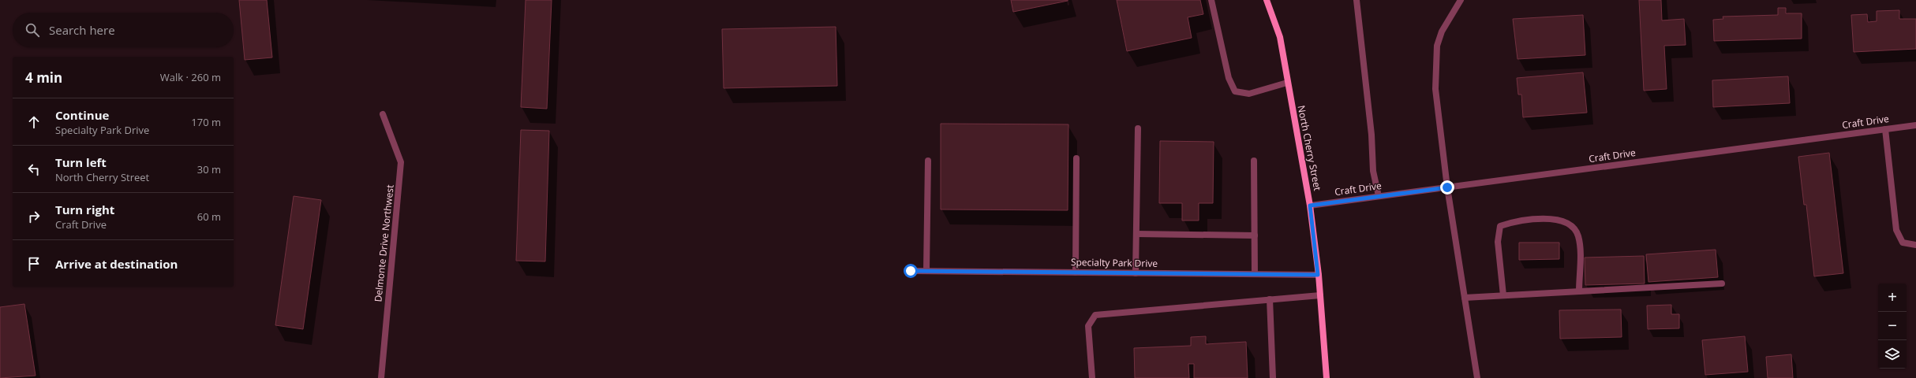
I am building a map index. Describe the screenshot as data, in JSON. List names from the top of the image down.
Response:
{
  "streets": {
    "main road": ["North Cherry Street"],
    "street": ["Craft Drive", "Delmonte Drive Northwest", "Specialty Park Drive"]
  },
  "crossings": [
    ["Craft Drive", "North Cherry Street"],
    ["North Cherry Street", "Specialty Park Drive"]
  ],
  "page": {
    "search": "Search here",
    "heading": ["4 min", "Walk · 260 m"],
    "list": [
      ["Continue", "Specialty Park Drive", "170 m"],
      ["Turn left", "North Cherry Street", "30 m"],
      ["Turn right", "Craft Drive", "60 m"],
      "Arrive at destination"
    ],
    "map_buttons": ["+", "−"]
  }
}
